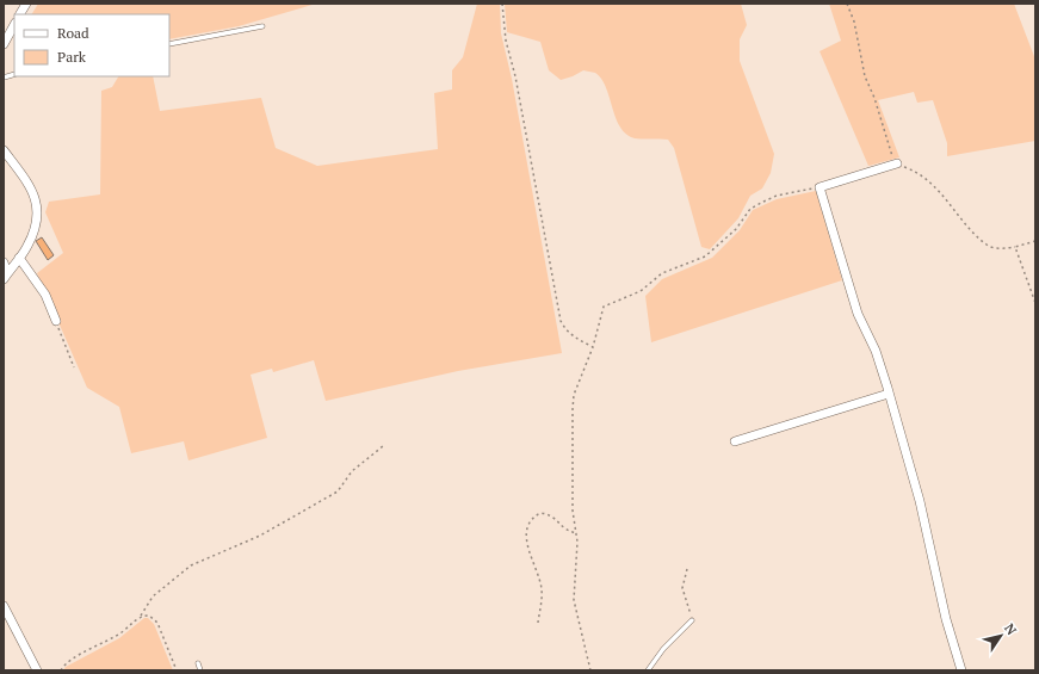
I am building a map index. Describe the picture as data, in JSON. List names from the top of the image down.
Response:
{
  "legend": ["Road", "Park"],
  "north": "top right"
}
